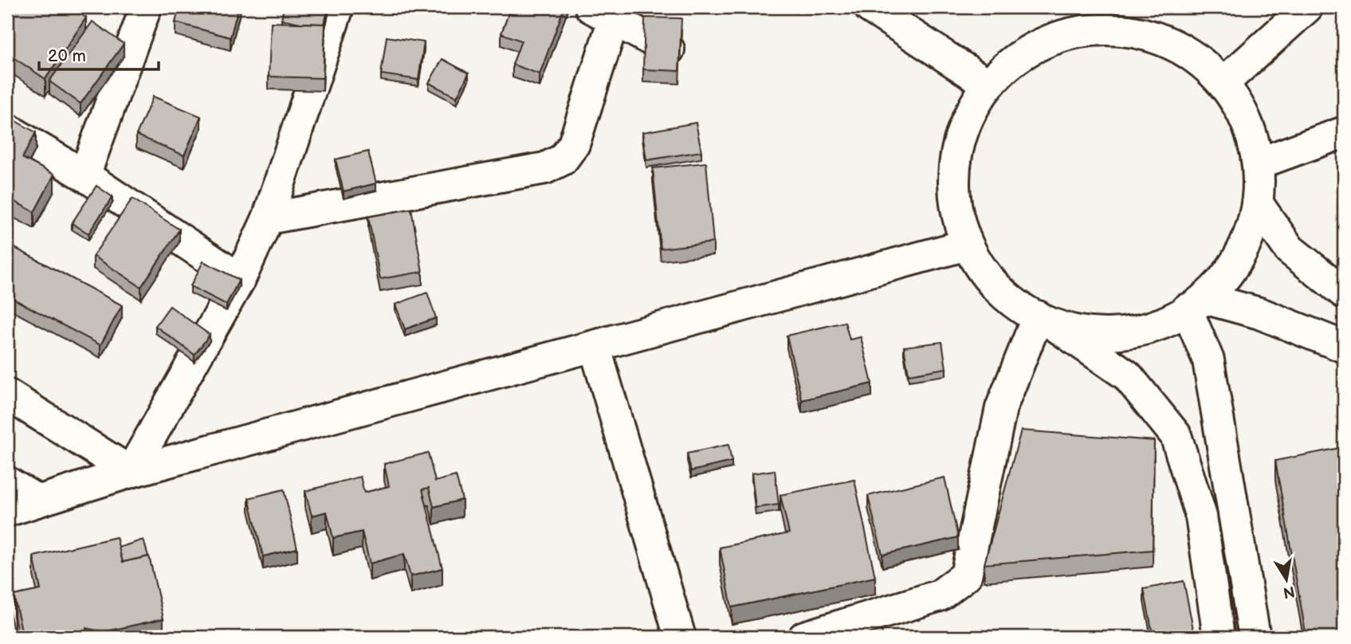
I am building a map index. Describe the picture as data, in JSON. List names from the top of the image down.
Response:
{
  "scale_bar": "20 m",
  "north": "bottom"
}
